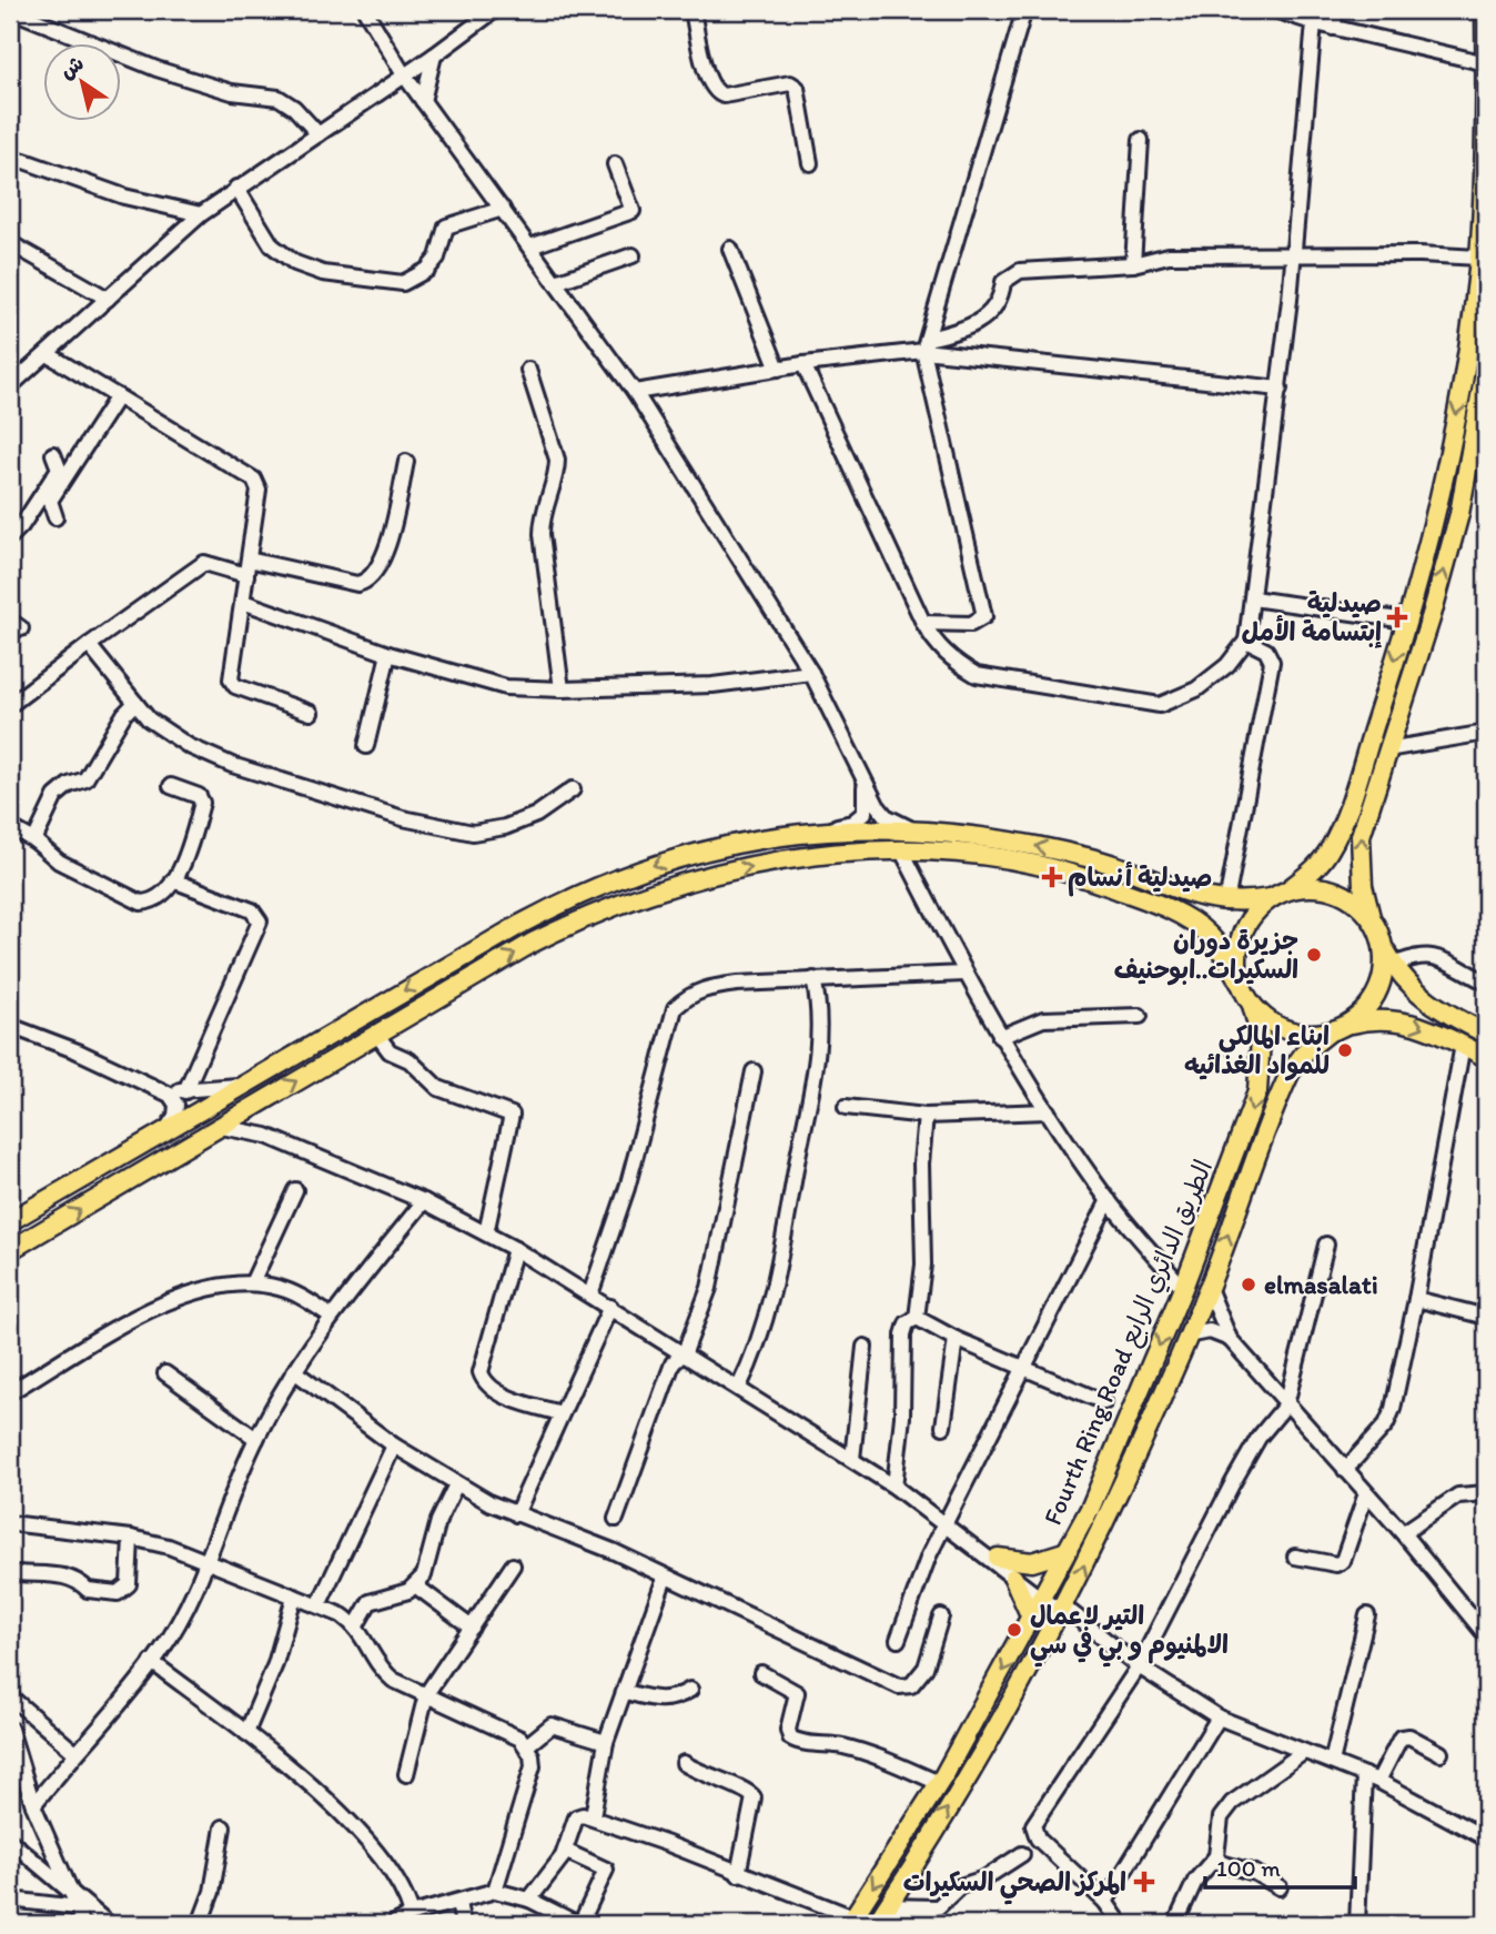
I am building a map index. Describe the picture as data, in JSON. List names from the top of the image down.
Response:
{
  "streets": {
    "main road": ["Fourth Ring Road الطريق الدائري الرابع"]
  },
  "places": {
    "health": ["صيدلية إبتسامة الأمل", "صيدلية أنسام", "المركز الصحي السكيرات"],
    "other": [
      "جزيرة دوران السكيرات..ابوحنيف",
      "ابناء المالكي للمواد الغذائيه",
      "elmasalati",
      "التير لاعمال الالمنيوم و بي في سي"
    ]
  },
  "scale_bar": "100 m",
  "north": "top left"
}
